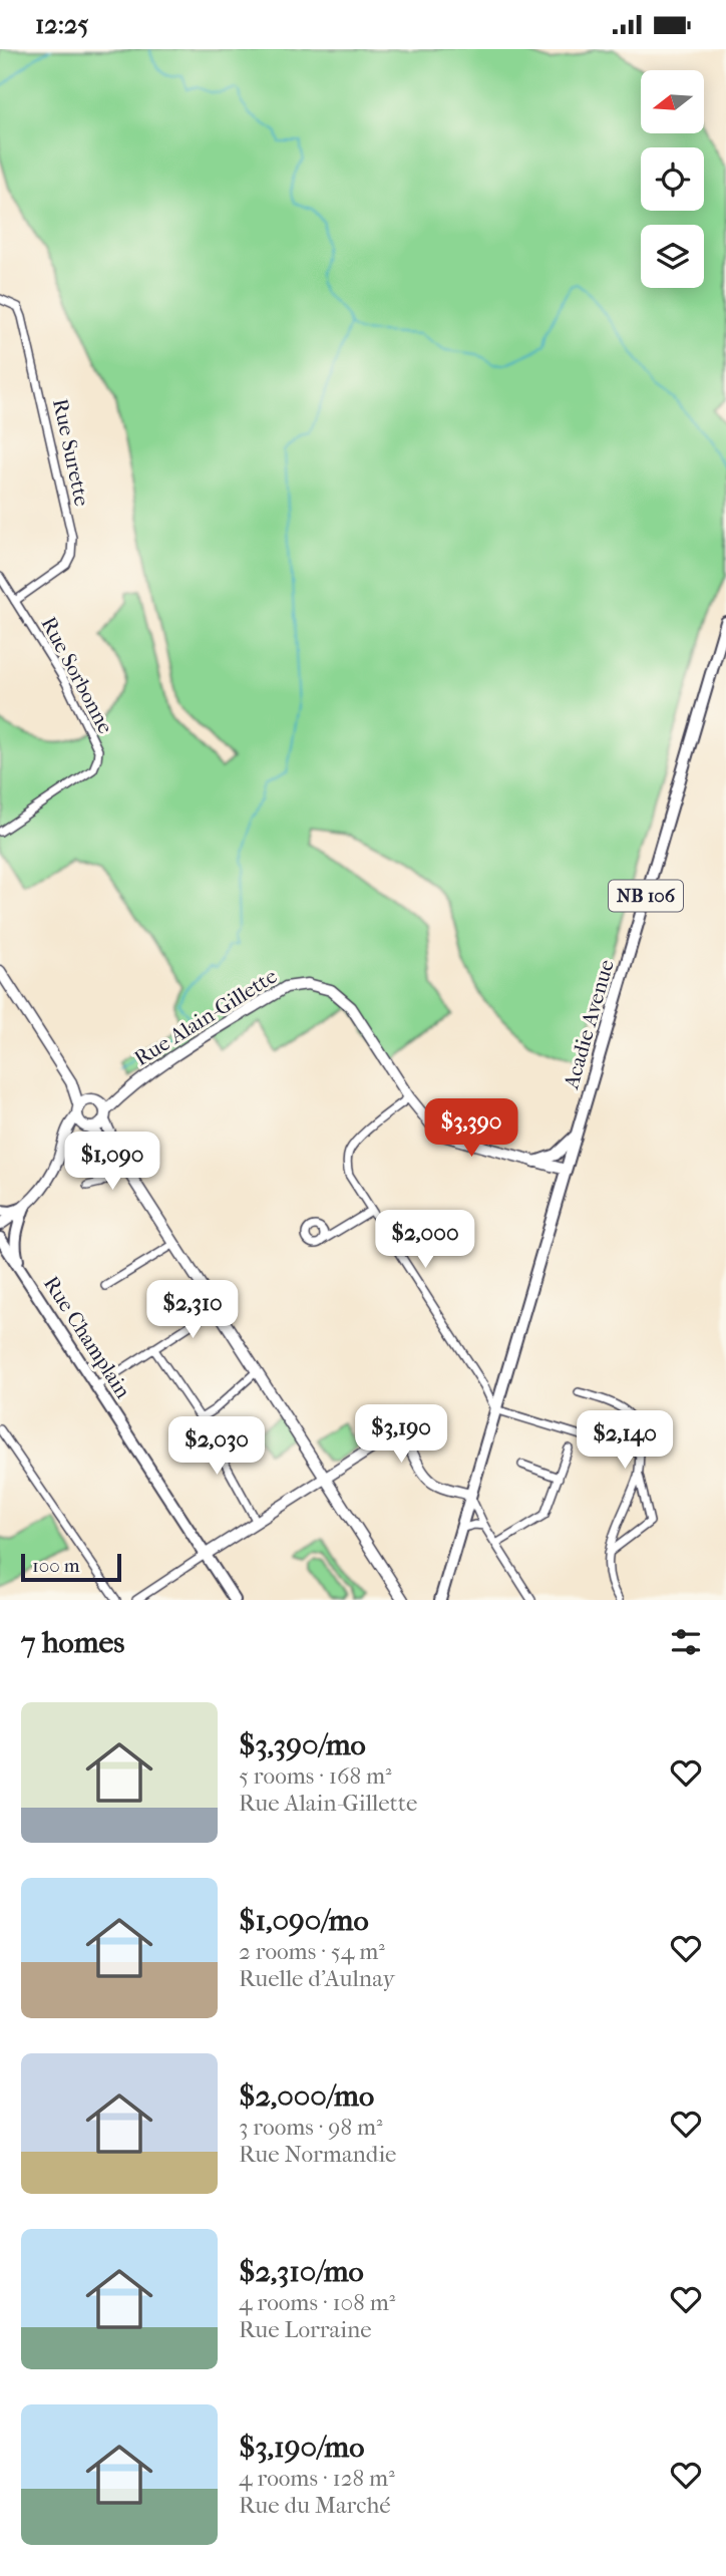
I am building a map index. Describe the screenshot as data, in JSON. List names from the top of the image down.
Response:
{
  "streets": {
    "main road": ["NB 106", "Acadie Avenue", "Rue Champlain"],
    "street": ["Rue Surette", "Rue Sorbonne", "Rue Alain-Gillette"]
  },
  "crossings": [
    ["Rue Surette", "Rue Sorbonne"],
    ["Rue Alain-Gillette", "Acadie Avenue"]
  ],
  "scale_bar": "100 m",
  "north": "left",
  "page": {
    "status": "12:25",
    "price": [
      "$3,390",
      "$1,090",
      "$2,000",
      "$2,310",
      "$3,190",
      "$2,140",
      "$2,030"
    ],
    "scale": "100 m",
    "heading": "7 homes",
    "list": [
      {
        "name": "$3,390/mo",
        "note": "5 rooms · 168 m² · Rue Alain-Gillette"
      },
      {
        "name": "$1,090/mo",
        "note": "2 rooms · 54 m² · Ruelle d'Aulnay"
      },
      {
        "name": "$2,000/mo",
        "note": "3 rooms · 98 m² · Rue Normandie"
      },
      {
        "name": "$2,310/mo",
        "note": "4 rooms · 108 m² · Rue Lorraine"
      },
      {
        "name": "$3,190/mo",
        "note": "4 rooms · 128 m² · Rue du Marché"
      }
    ]
  }
}
